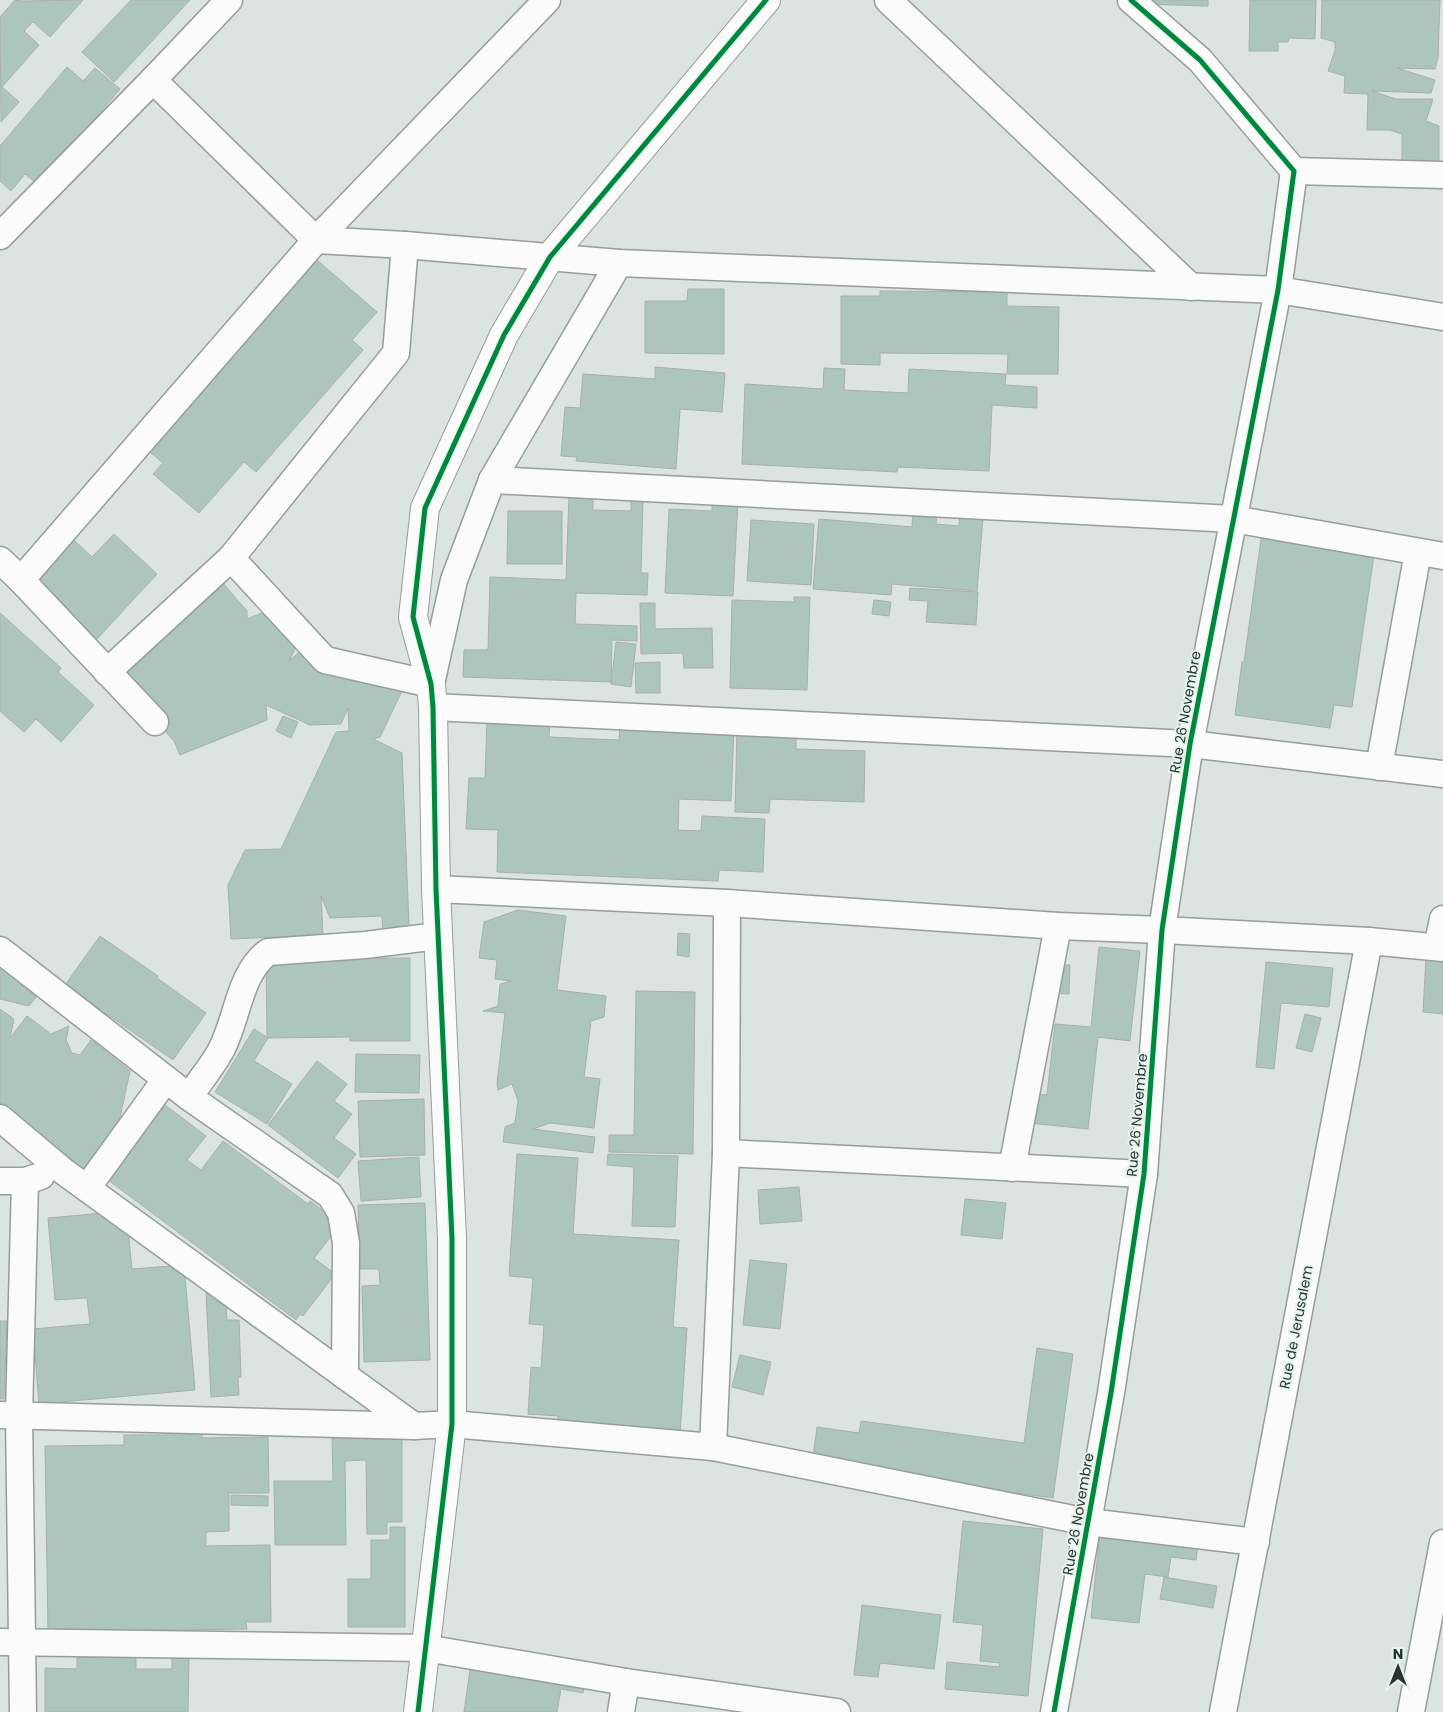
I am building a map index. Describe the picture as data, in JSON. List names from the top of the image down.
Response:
{
  "streets": {
    "street": ["Rue 26 Novembre", "Rue de Jerusalem"]
  },
  "north": "top"
}
